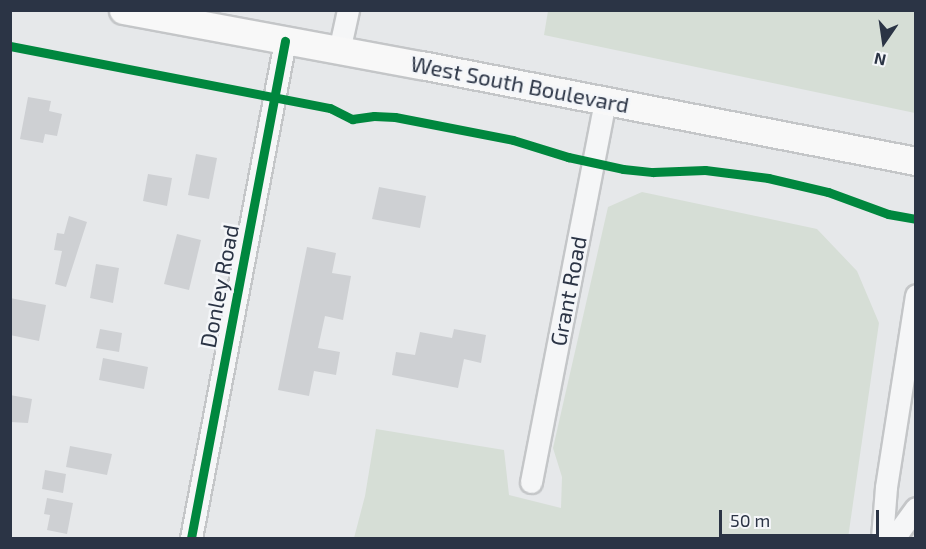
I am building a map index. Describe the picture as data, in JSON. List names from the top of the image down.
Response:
{
  "streets": {
    "main road": ["West South Boulevard"],
    "street": ["Donley Road", "Grant Road"]
  },
  "crossings": [
    ["West South Boulevard", "Donley Road"],
    ["West South Boulevard", "Grant Road"]
  ],
  "scale_bar": "50 m",
  "north": "bottom"
}
